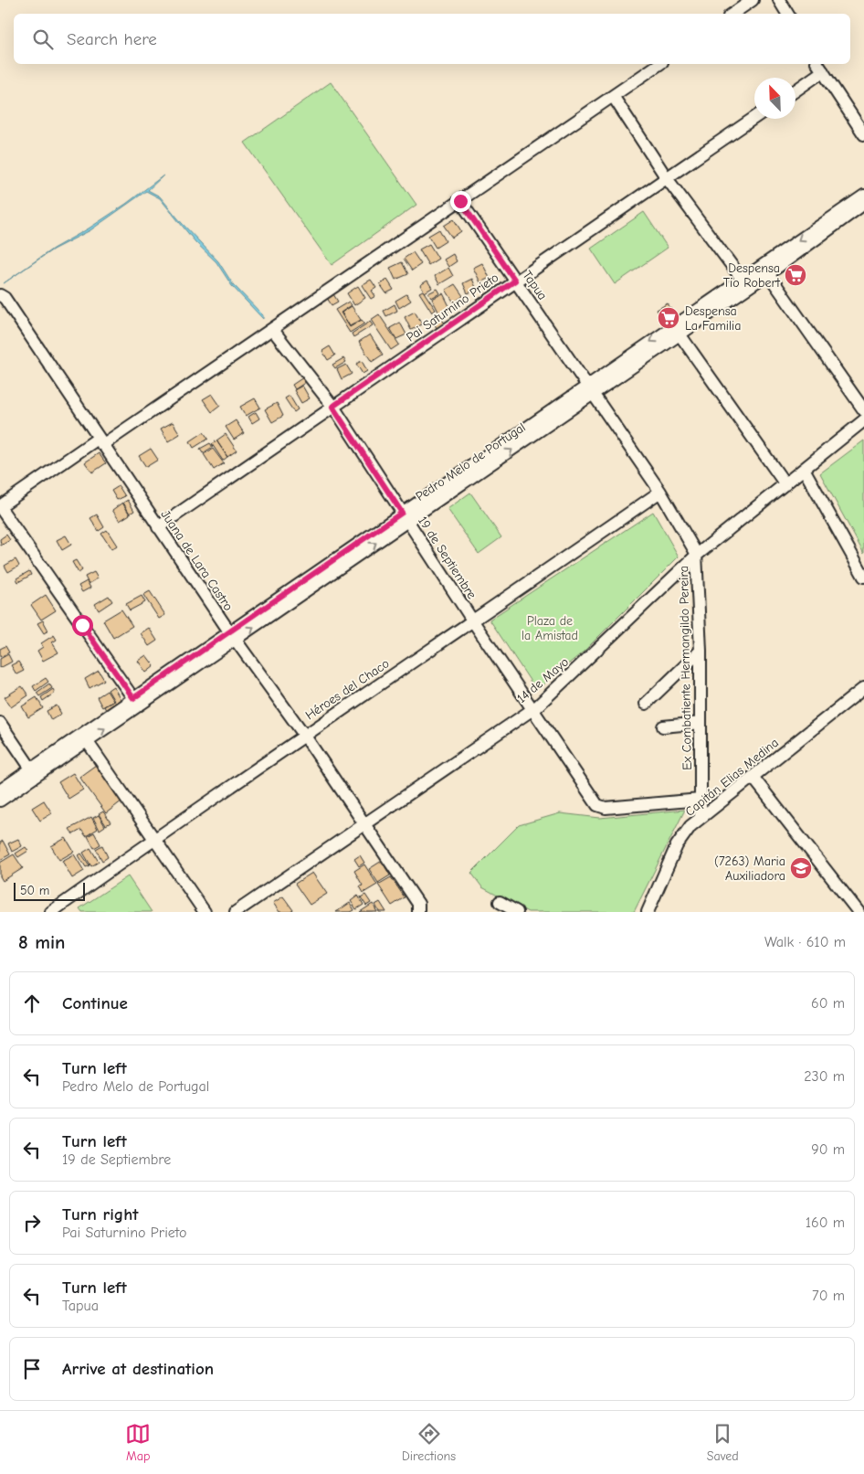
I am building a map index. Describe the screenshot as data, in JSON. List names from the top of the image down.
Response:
{
  "streets": {
    "street": [
      "Tapua",
      "Pai Saturnino Prieto",
      "Pedro Melo de Portugal",
      "19 de Septiembre",
      "Juana de Lara Castro",
      "Ex Combatiente Hermangildo Pereira",
      "14 de Mayo",
      "Héroes del Chaco",
      "Capitán Elias Medina"
    ]
  },
  "crossings": [
    ["Tapua", "Pai Saturnino Prieto"],
    ["Tapua", "Pedro Melo de Portugal"],
    ["Tapua", "Ex Combatiente Hermangildo Pereira"],
    ["Pai Saturnino Prieto", "19 de Septiembre"],
    ["Pai Saturnino Prieto", "Juana de Lara Castro"],
    ["Pedro Melo de Portugal", "19 de Septiembre"],
    ["Pedro Melo de Portugal", "Juana de Lara Castro"],
    ["Pedro Melo de Portugal", "Ex Combatiente Hermangildo Pereira"],
    ["19 de Septiembre", "Ex Combatiente Hermangildo Pereira"],
    ["19 de Septiembre", "14 de Mayo"],
    ["19 de Septiembre", "Héroes del Chaco"],
    ["Juana de Lara Castro", "14 de Mayo"],
    ["Juana de Lara Castro", "Héroes del Chaco"],
    ["Ex Combatiente Hermangildo Pereira", "14 de Mayo"],
    ["Ex Combatiente Hermangildo Pereira", "Héroes del Chaco"],
    ["Ex Combatiente Hermangildo Pereira", "Capitán Elias Medina"]
  ],
  "parks": ["Plaza de la Amistad"],
  "places": {
    "supermarket": ["Despensa Tio Robert", "Despensa La Familia"],
    "school or university": ["(7263) Maria Auxiliadora"]
  },
  "scale_bar": "50 m",
  "north": "top left",
  "page": {
    "search": "Search here",
    "scale": "50 m",
    "heading": ["8 min", "Walk · 610 m"],
    "list": [
      ["Continue", "60 m"],
      ["Turn left", "Pedro Melo de Portugal", "230 m"],
      ["Turn left", "19 de Septiembre", "90 m"],
      ["Turn right", "Pai Saturnino Prieto", "160 m"],
      ["Turn left", "Tapua", "70 m"],
      "Arrive at destination"
    ],
    "nav": ["Map", "Directions", "Saved"]
  }
}
